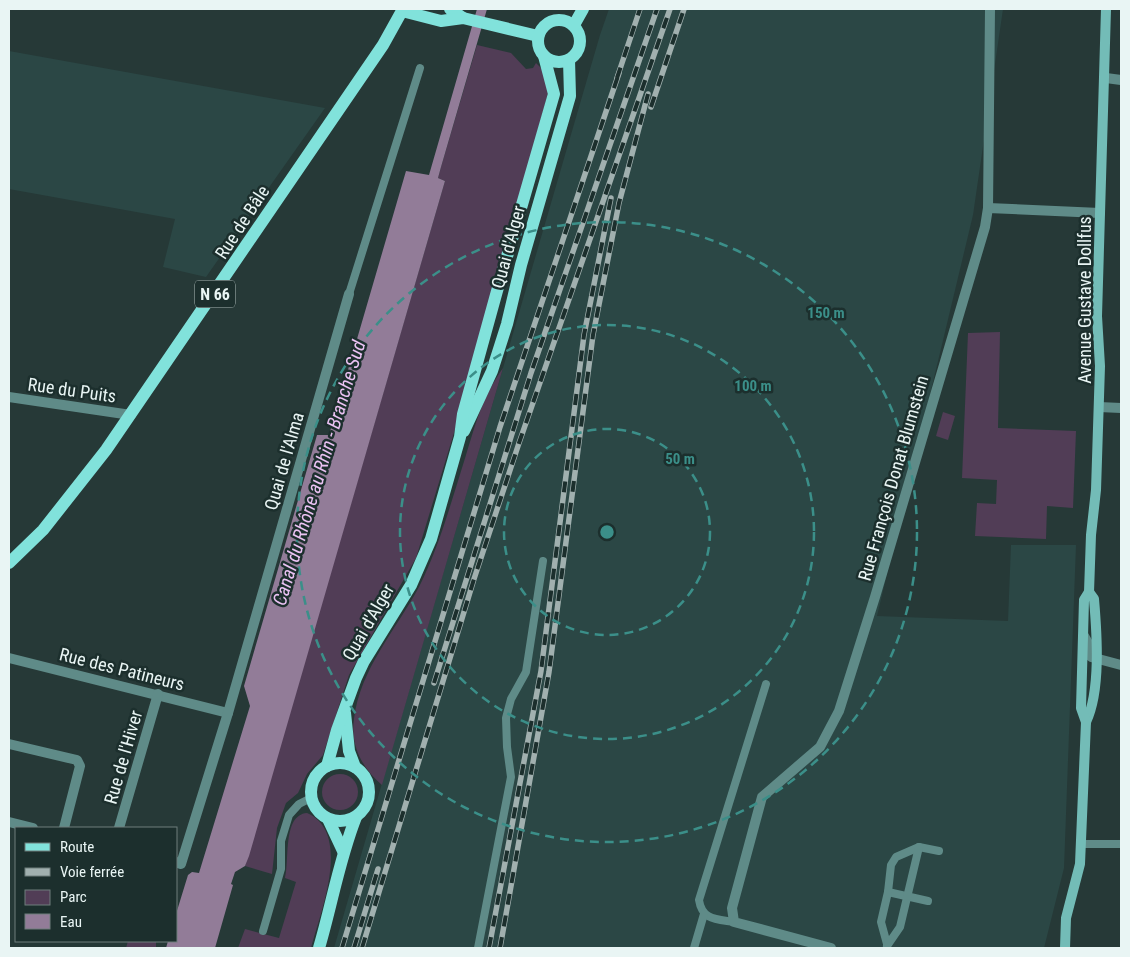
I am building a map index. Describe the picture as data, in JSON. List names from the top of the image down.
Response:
{
  "streets": {
    "main road": [
      "Rue de Bâle",
      "Quai d'Alger",
      "N 66",
      "Avenue Gustave Dollfus"
    ],
    "street": [
      "Rue du Puits",
      "Quai de l'Alma",
      "Rue François Donat Blumstein",
      "Rue des Patineurs",
      "Rue de l'Hiver"
    ]
  },
  "crossings": [
    ["Rue de Bâle", "Rue du Puits"],
    ["Quai de l'Alma", "Rue des Patineurs"],
    ["Rue des Patineurs", "Rue de l'Hiver"]
  ],
  "water": ["Canal du Rhône au Rhin - Branche Sud"],
  "legend": [
    "Route",
    "Voie ferrée",
    "Parc",
    "Eau"
  ],
  "rings": ["150 m", "100 m", "50 m"]
}
